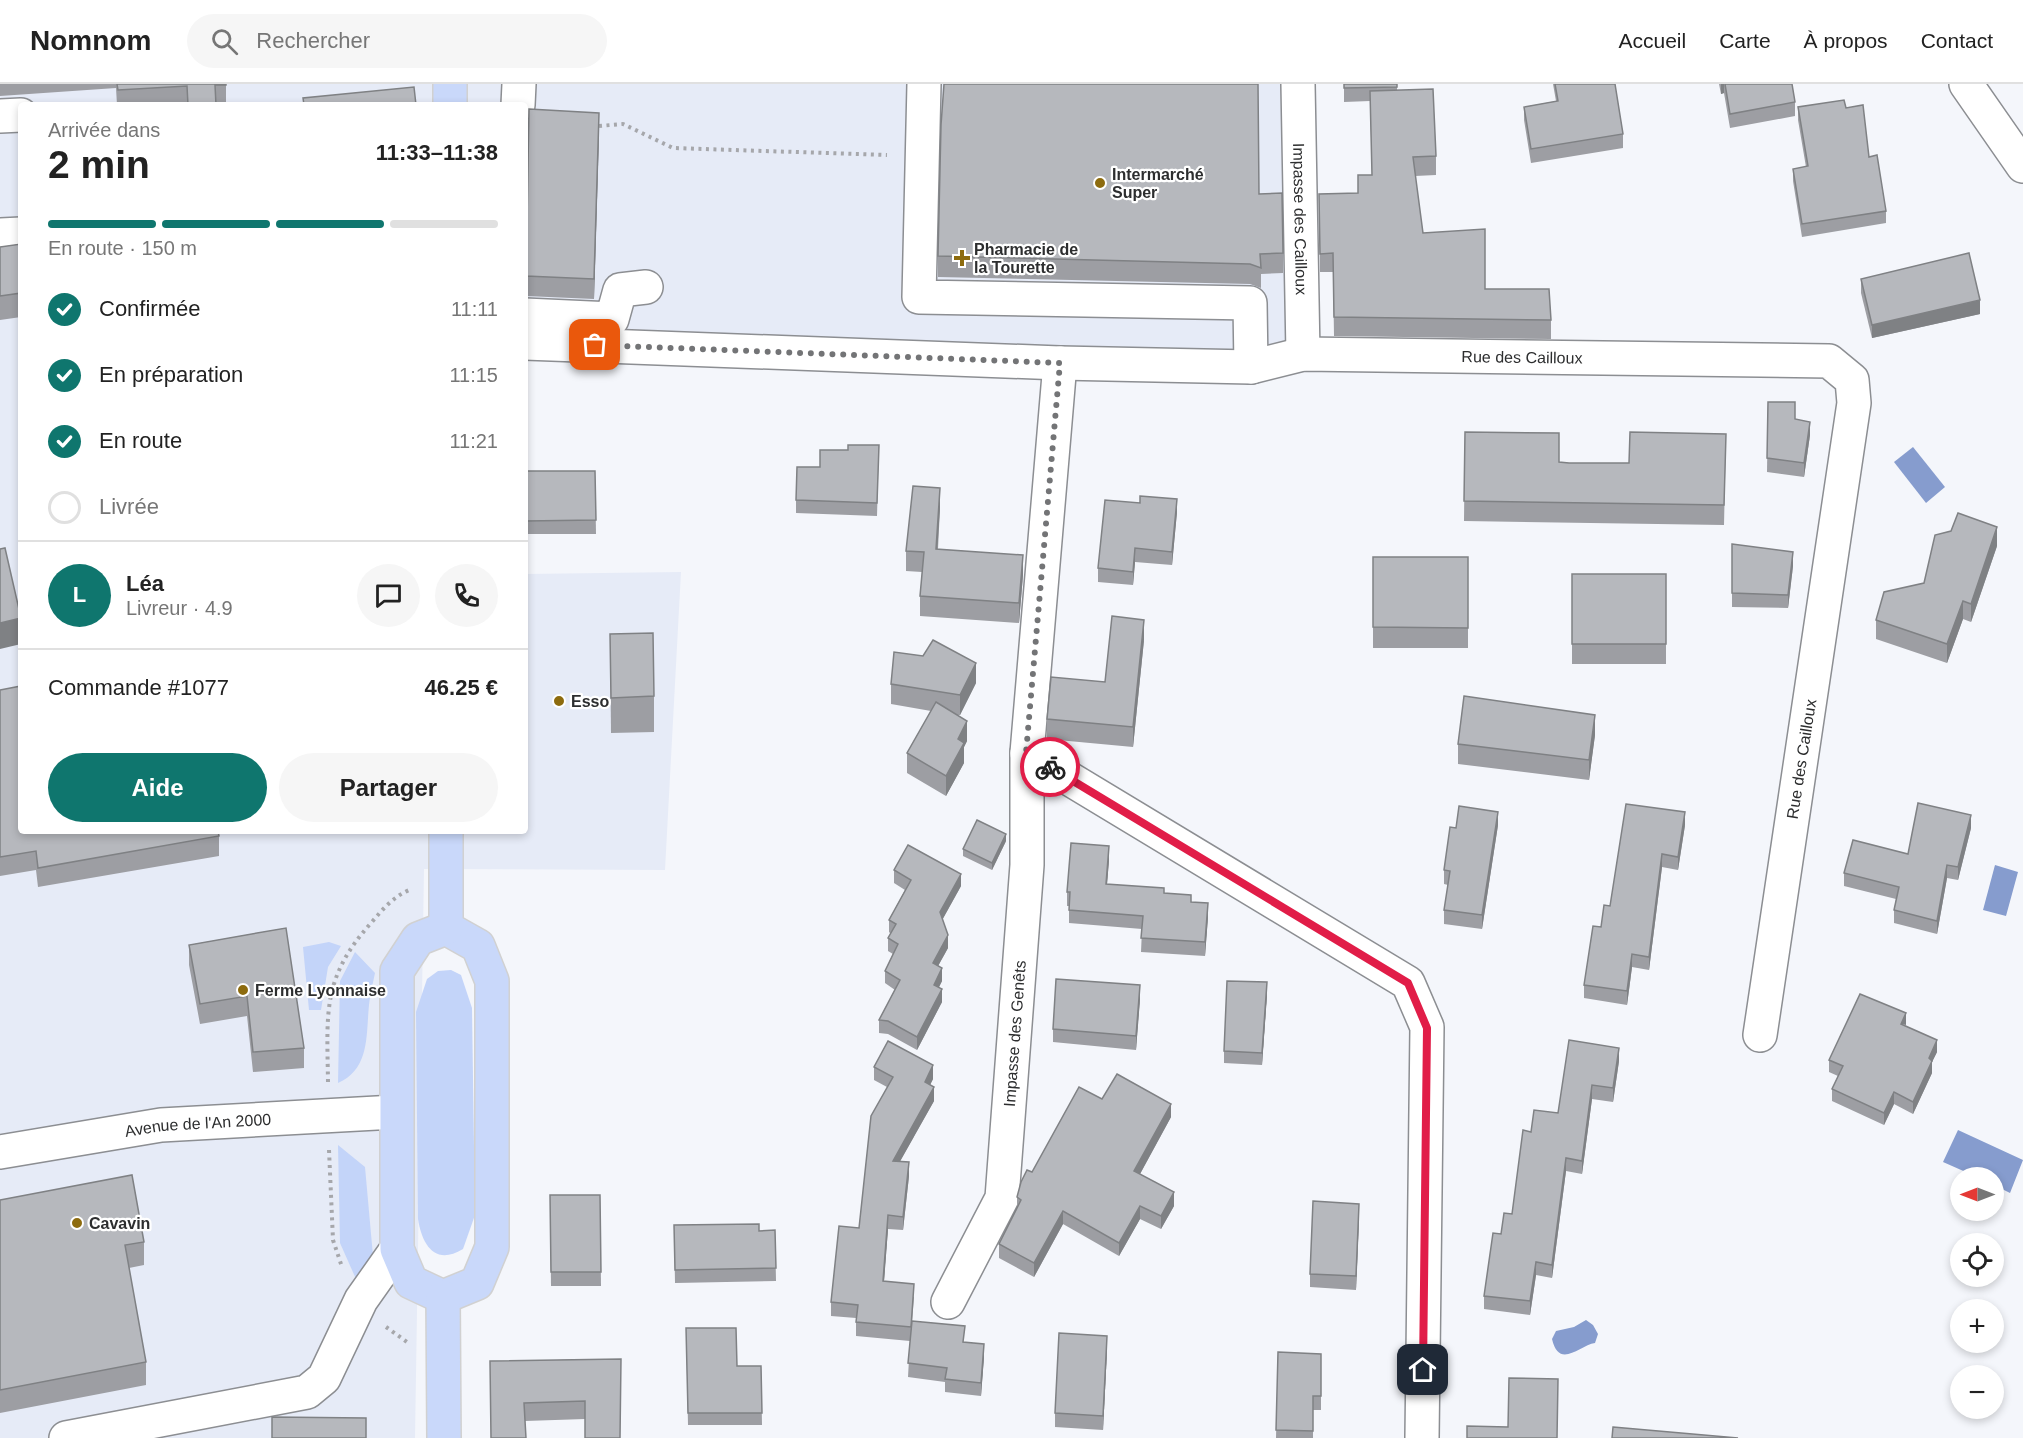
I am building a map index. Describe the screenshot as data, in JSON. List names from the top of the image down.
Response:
{
  "streets": {
    "street": [
      "Impasse des Cailloux",
      "Rue des Cailloux",
      "Impasse des Genêts",
      "Avenue de l'An 2000"
    ]
  },
  "crossings": [
    ["Impasse des Cailloux", "Rue des Cailloux"],
    ["Rue des Cailloux", "Impasse des Genêts"]
  ],
  "places": {
    "other": [
      "Intermarché Super",
      "Esso",
      "Ferme Lyonnaise",
      "Cavavin"
    ],
    "health": ["Pharmacie de la Tourette"]
  },
  "north": "left",
  "page": {
    "header": "Nomnom",
    "search": "Rechercher",
    "nav": [
      "Accueil",
      "Carte",
      "À propos",
      "Contact"
    ],
    "heading": ["2 min", "Arrivée dans", "11:33–11:38"],
    "panel": [
      "Léa",
      "Livreur · 4.9",
      "Commande #1077",
      "46.25 €"
    ],
    "bar": "En route · 150 m",
    "list": [
      ["Confirmée", "11:11"],
      ["En préparation", "11:15"],
      ["En route", "11:21"],
      "Livrée"
    ],
    "round": "L",
    "buttons": ["Aide", "Partager"],
    "map_buttons": ["+", "−"]
  }
}
